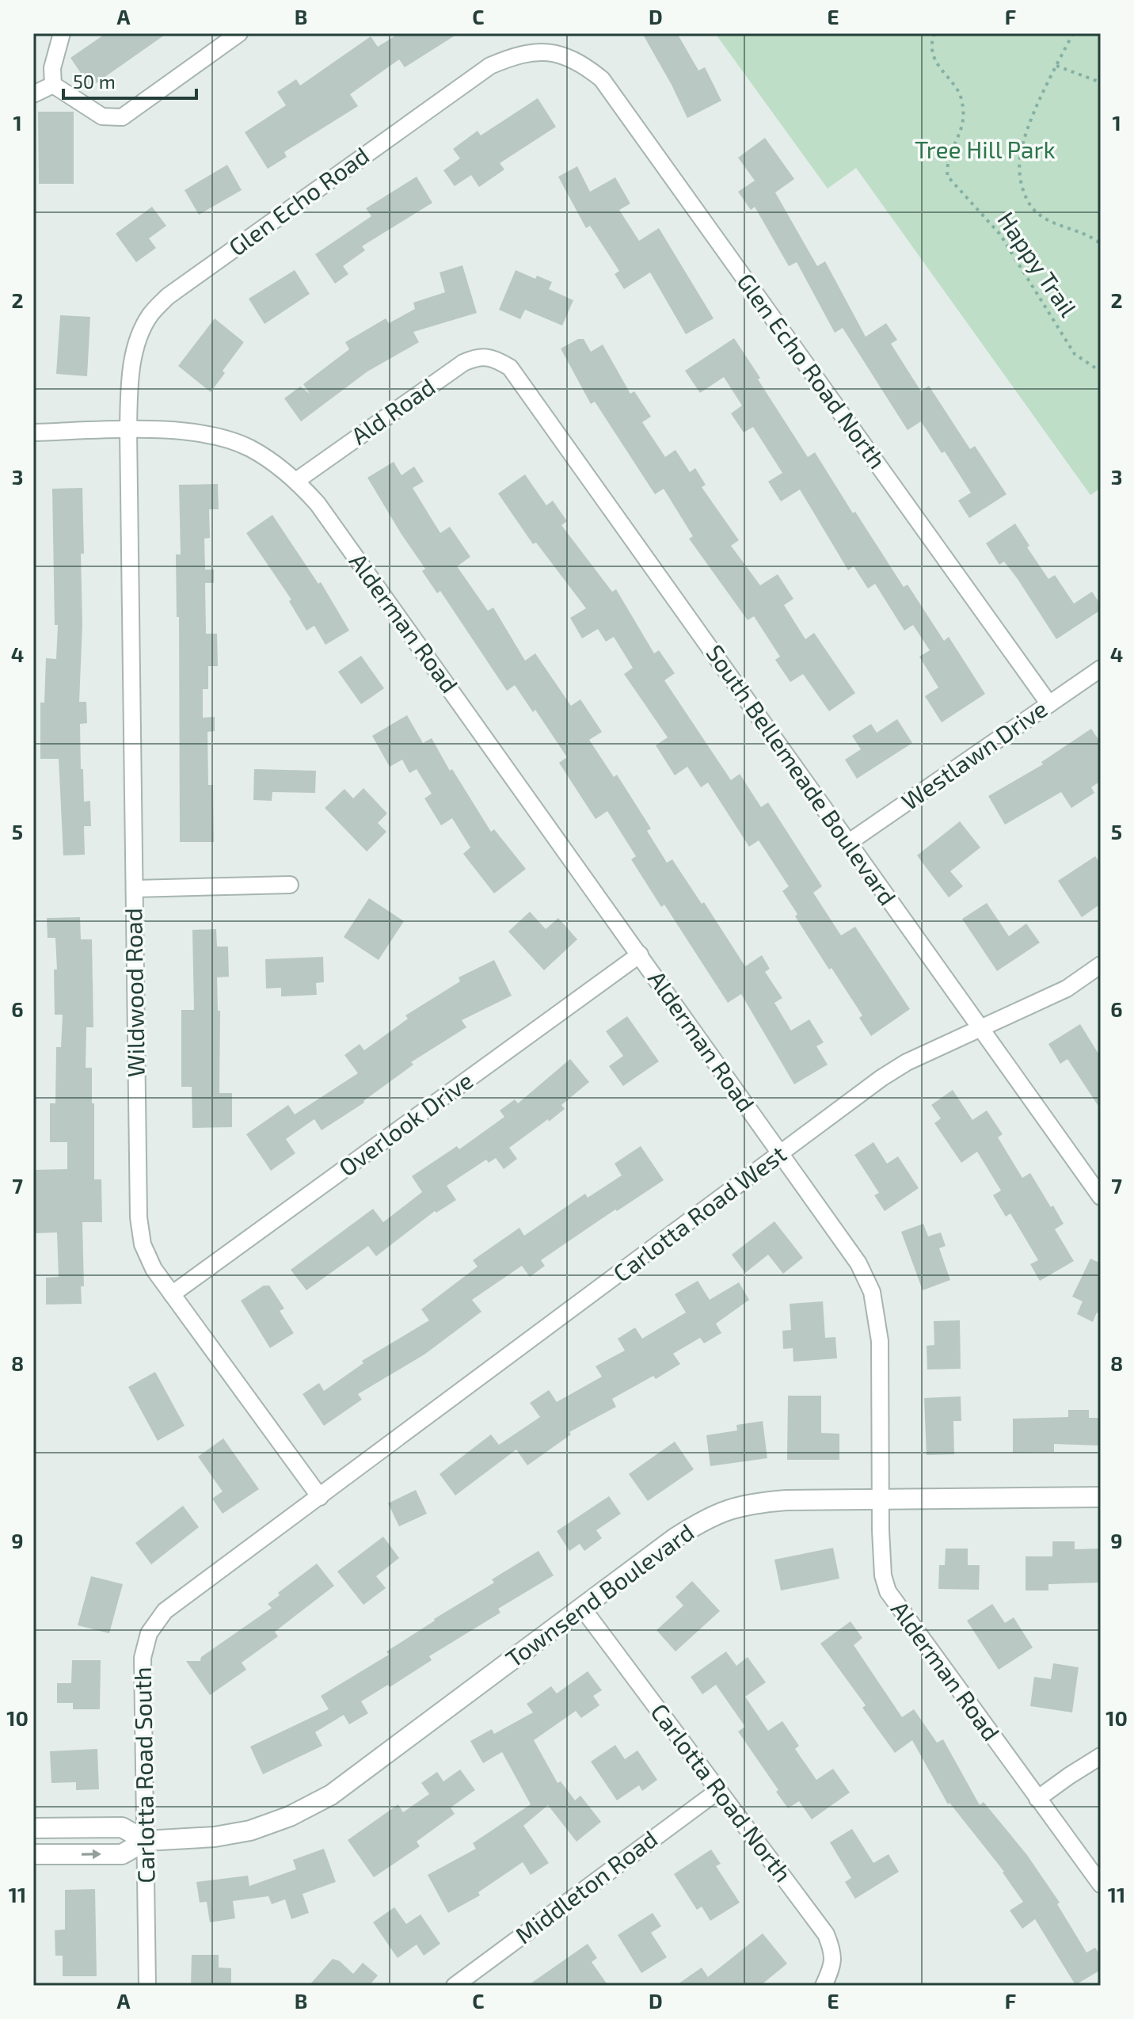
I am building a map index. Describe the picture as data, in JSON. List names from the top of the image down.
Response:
{
  "streets": {
    "street": [
      "Glen Echo Road",
      "Glen Echo Road North",
      "Ald Road",
      "Alderman Road",
      "Westlawn Drive",
      "South Bellemeade Boulevard",
      "Wildwood Road",
      "Overlook Drive",
      "Carlotta Road West",
      "Townsend Boulevard",
      "Carlotta Road South",
      "Carlotta Road North",
      "Middleton Road"
    ],
    "path": ["Happy Trail"]
  },
  "crossings": [
    ["Glen Echo Road", "Glen Echo Road North"],
    ["Glen Echo Road", "Alderman Road"],
    ["Glen Echo Road", "Wildwood Road"],
    ["Glen Echo Road North", "Westlawn Drive"],
    ["Ald Road", "Alderman Road"],
    ["Ald Road", "South Bellemeade Boulevard"],
    ["Alderman Road", "Wildwood Road"],
    ["Alderman Road", "Overlook Drive"],
    ["Alderman Road", "Carlotta Road West"],
    ["Alderman Road", "Townsend Boulevard"],
    ["Westlawn Drive", "South Bellemeade Boulevard"],
    ["South Bellemeade Boulevard", "Carlotta Road West"],
    ["Wildwood Road", "Overlook Drive"],
    ["Wildwood Road", "Carlotta Road West"],
    ["Wildwood Road", "Carlotta Road South"],
    ["Carlotta Road West", "Carlotta Road South"],
    ["Townsend Boulevard", "Carlotta Road South"],
    ["Townsend Boulevard", "Carlotta Road North"],
    ["Carlotta Road North", "Middleton Road"]
  ],
  "parks": ["Tree Hill Park"],
  "scale_bar": "50 m",
  "grid": {
    "columns": [
      "A",
      "B",
      "C",
      "D",
      "E",
      "F"
    ],
    "rows": [
      "1",
      "2",
      "3",
      "4",
      "5",
      "6",
      "7",
      "8",
      "9",
      "10",
      "11"
    ]
  }
}
